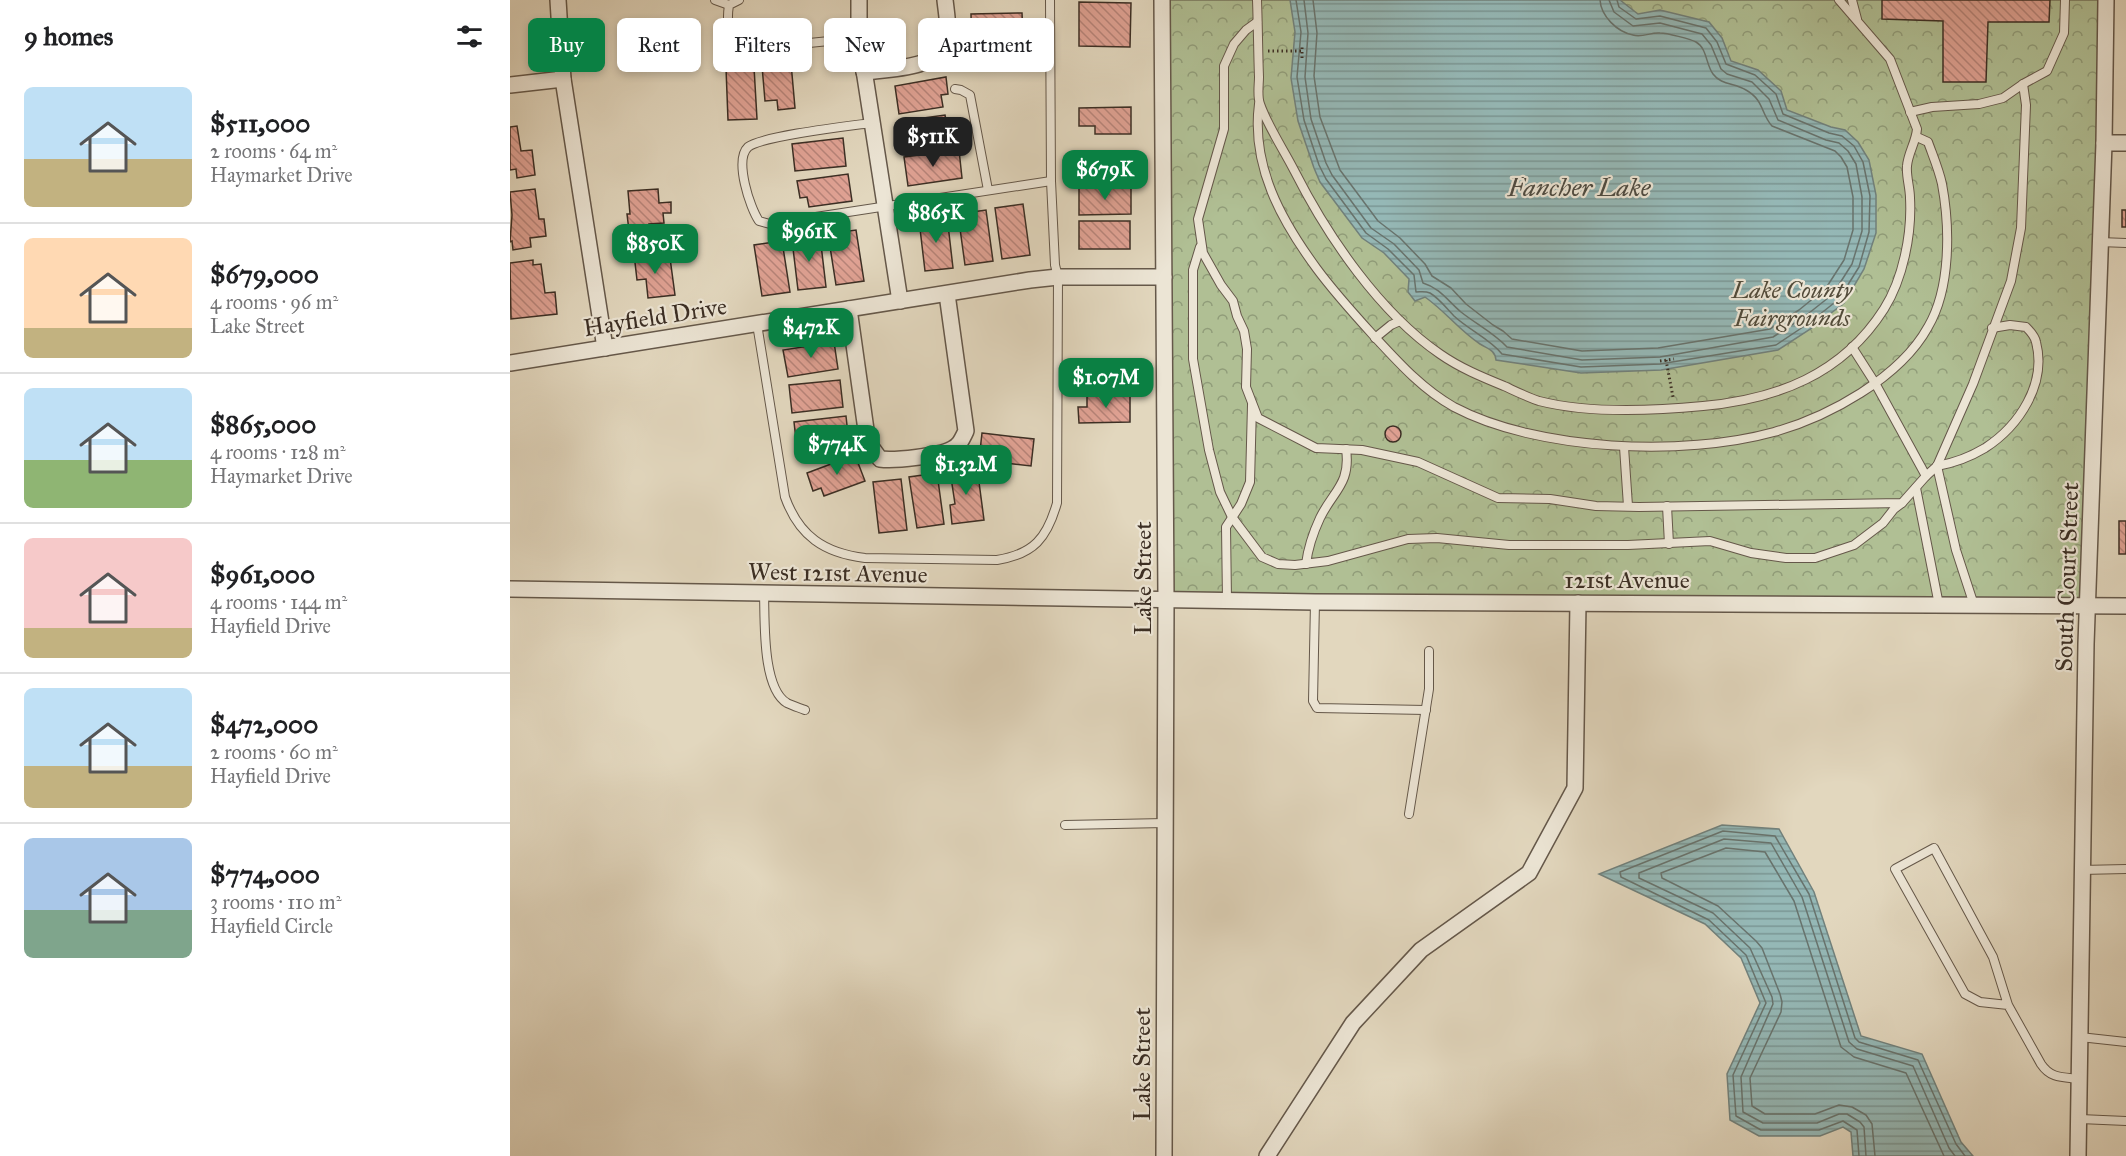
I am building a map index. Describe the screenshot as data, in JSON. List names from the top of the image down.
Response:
{
  "streets": {
    "street": [
      "Hayfield Drive",
      "West 121st Avenue",
      "South Court Street",
      "Lake Street",
      "121st Avenue"
    ]
  },
  "crossings": [
    ["Hayfield Drive", "Lake Street"],
    ["West 121st Avenue", "Lake Street"],
    ["West 121st Avenue", "121st Avenue"],
    ["South Court Street", "121st Avenue"],
    ["Lake Street", "121st Avenue"]
  ],
  "water": ["Fancher Lake"],
  "parks": ["Lake County Fairgrounds"],
  "page": {
    "heading": "9 homes",
    "chip": [
      "Buy",
      "Rent",
      "Filters",
      "New",
      "Apartment"
    ],
    "list": [
      {
        "name": "$511,000",
        "note": "2 rooms · 64 m² · Haymarket Drive"
      },
      {
        "name": "$679,000",
        "note": "4 rooms · 96 m² · Lake Street"
      },
      {
        "name": "$865,000",
        "note": "4 rooms · 128 m² · Haymarket Drive"
      },
      {
        "name": "$961,000",
        "note": "4 rooms · 144 m² · Hayfield Drive"
      },
      {
        "name": "$472,000",
        "note": "2 rooms · 60 m² · Hayfield Drive"
      },
      {
        "name": "$774,000",
        "note": "3 rooms · 110 m² · Hayfield Circle"
      }
    ],
    "price": [
      "$511K",
      "$679K",
      "$865K",
      "$961K",
      "$850K",
      "$472K",
      "$1.07M",
      "$774K",
      "$1.32M"
    ]
  }
}
